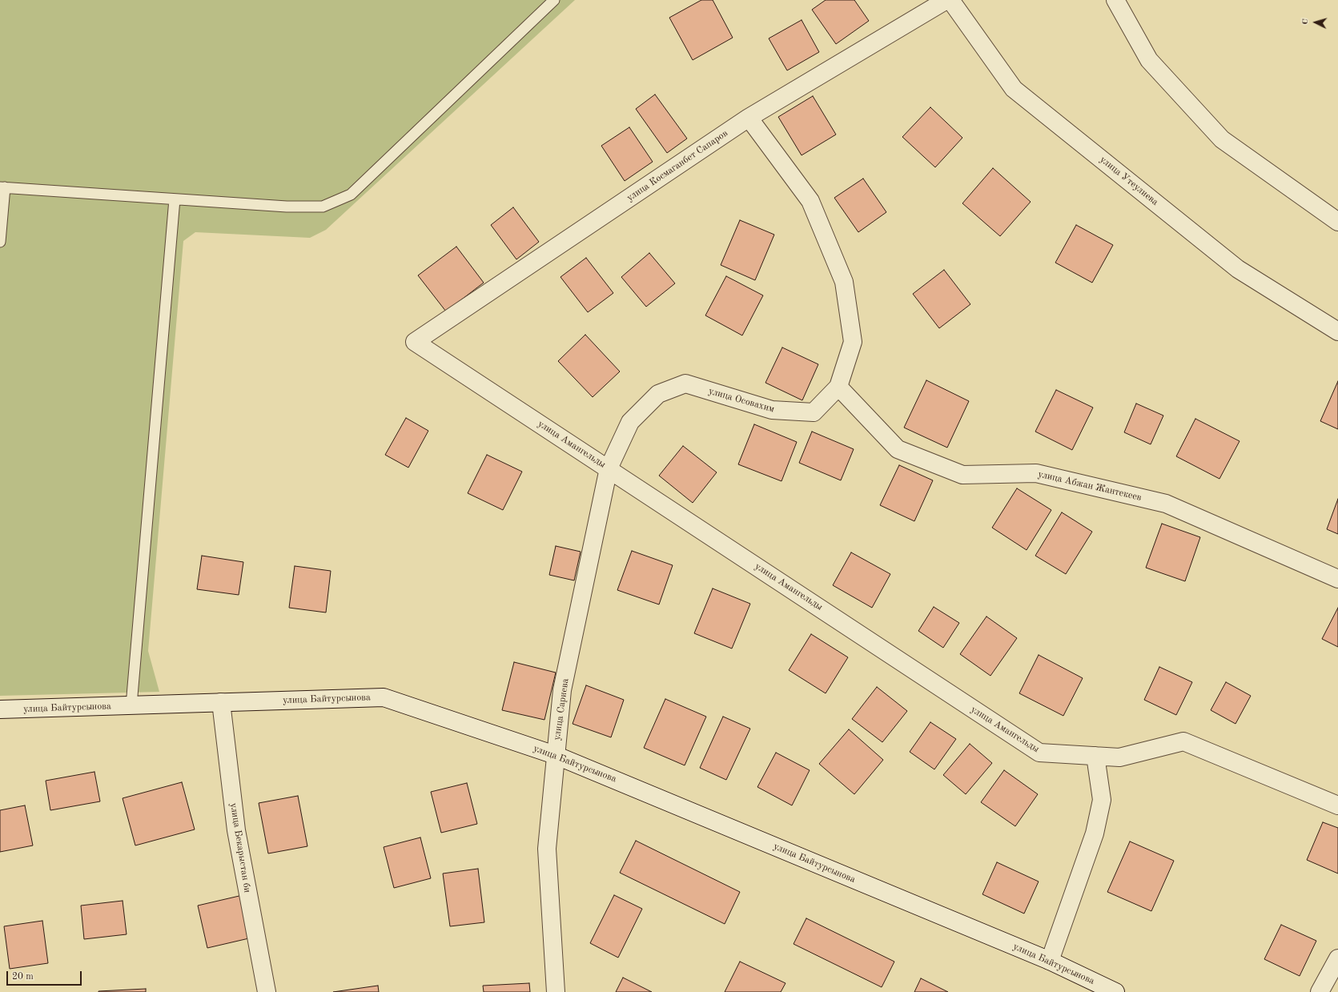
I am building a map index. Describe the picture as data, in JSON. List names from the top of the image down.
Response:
{
  "streets": {
    "street": [
      "улица Космаганбет Сапаров",
      "улица Утеулиева",
      "улица Осовахим",
      "улица Амангельды",
      "улица Абжан Жантекеев",
      "улица Байтурсынова",
      "улица Сариева",
      "улица Бекарыстан би"
    ]
  },
  "crossings": [
    ["улица Космаганбет Сапаров", "улица Осовахим"],
    ["улица Космаганбет Сапаров", "улица Амангельды"],
    ["улица Осовахим", "улица Амангельды"],
    ["улица Осовахим", "улица Абжан Жантекеев"],
    ["улица Осовахим", "улица Сариева"],
    ["улица Амангельды", "улица Сариева"],
    ["улица Байтурсынова", "улица Сариева"],
    ["улица Байтурсынова", "улица Бекарыстан би"]
  ],
  "scale_bar": "20 m",
  "north": "left"
}
